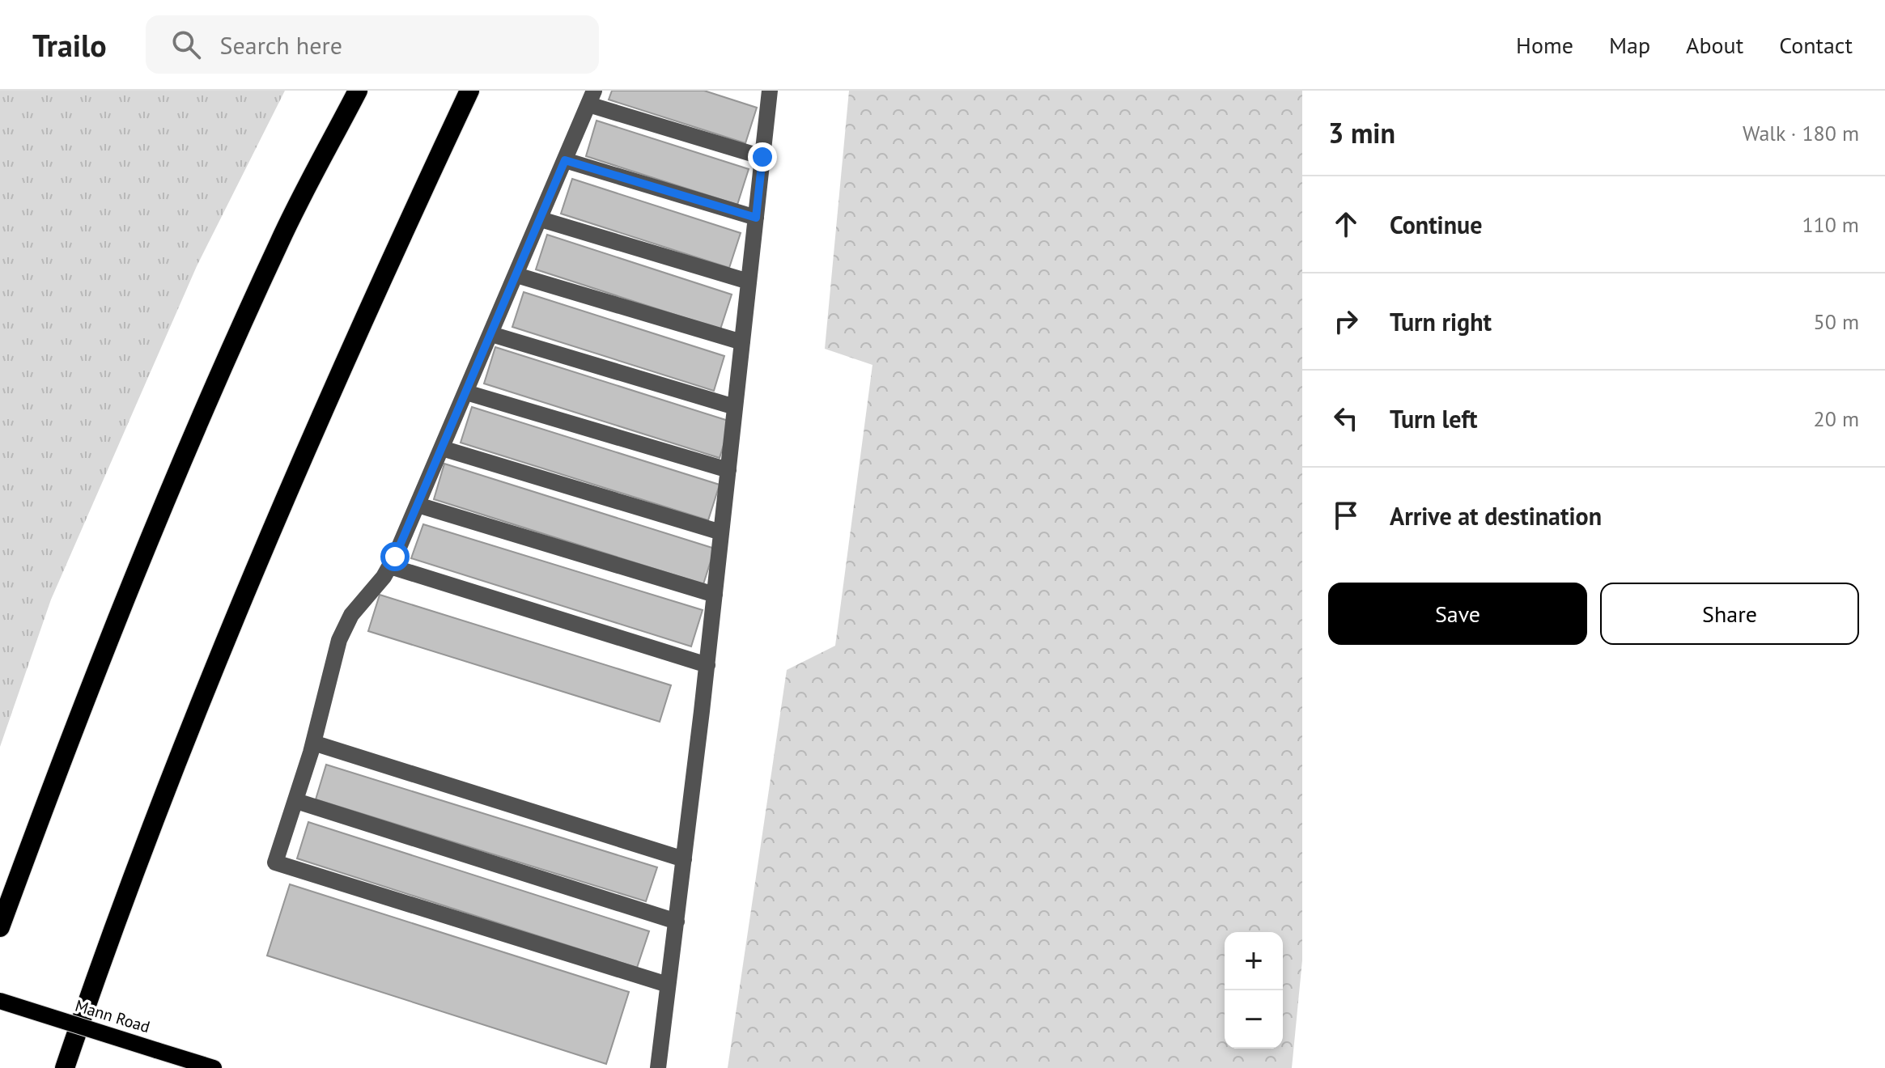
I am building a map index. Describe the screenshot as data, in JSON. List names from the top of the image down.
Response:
{
  "streets": {
    "main road": ["Mann Road"]
  },
  "page": {
    "header": "Trailo",
    "search": "Search here",
    "nav": [
      "Home",
      "Map",
      "About",
      "Contact"
    ],
    "heading": ["3 min", "Walk · 180 m"],
    "list": [
      ["Continue", "110 m"],
      ["Turn right", "50 m"],
      ["Turn left", "20 m"],
      "Arrive at destination"
    ],
    "buttons": ["Save", "Share"],
    "map_buttons": ["+", "−"]
  }
}
